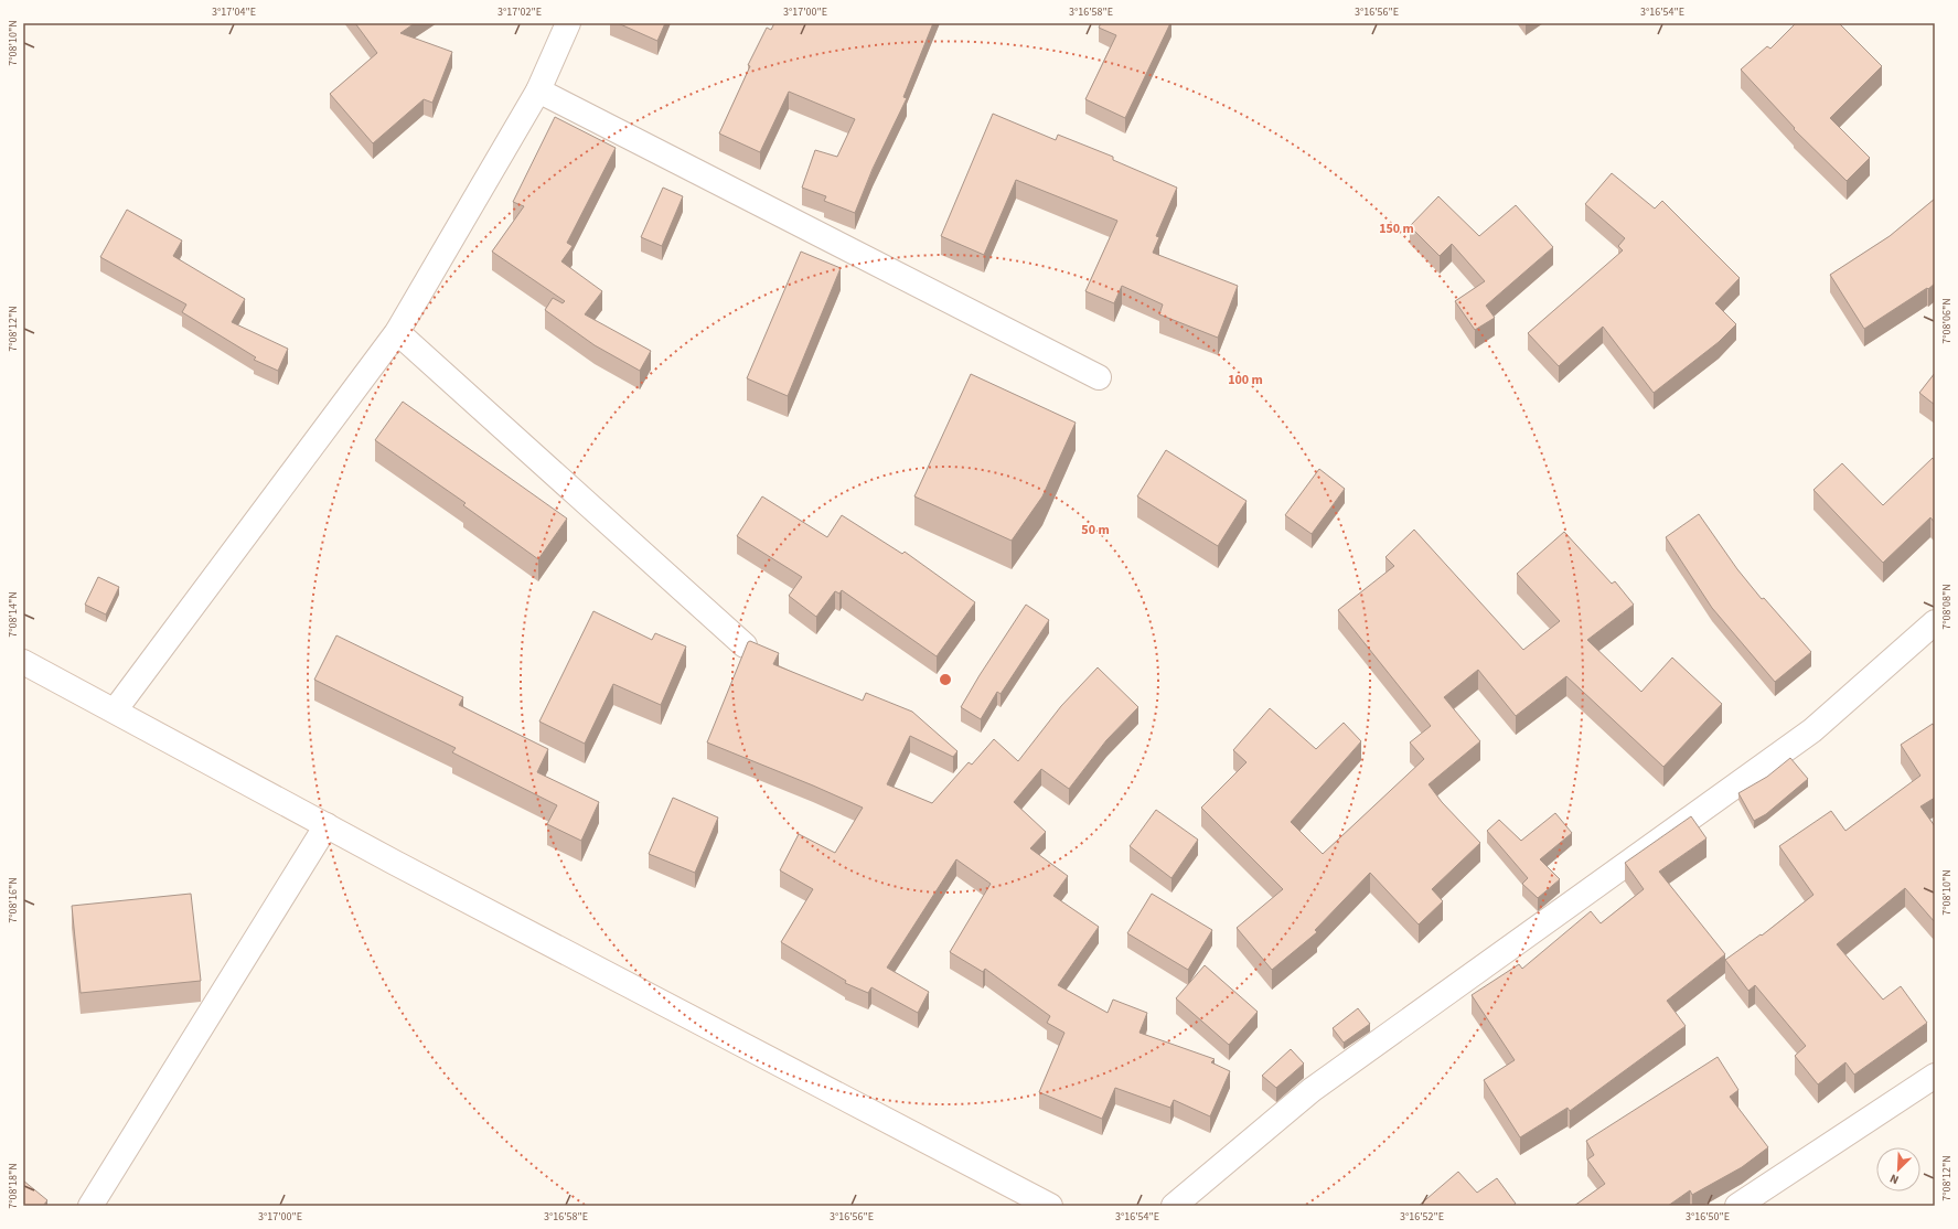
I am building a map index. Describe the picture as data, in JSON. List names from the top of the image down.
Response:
{
  "north": "bottom left",
  "coordinates": [
    "3°17'04\"E",
    "3°17'02\"E",
    "3°17'00\"E",
    "3°16'58\"E",
    "3°16'56\"E",
    "3°16'54\"E",
    "7°08'10\"N",
    "7°08'06\"N",
    "7°08'12\"N",
    "7°08'08\"N",
    "7°08'14\"N",
    "7°08'16\"N",
    "7°08'18\"N",
    "3°16'52\"E",
    "3°16'50\"E"
  ],
  "rings": ["150 m", "100 m", "50 m"]
}
